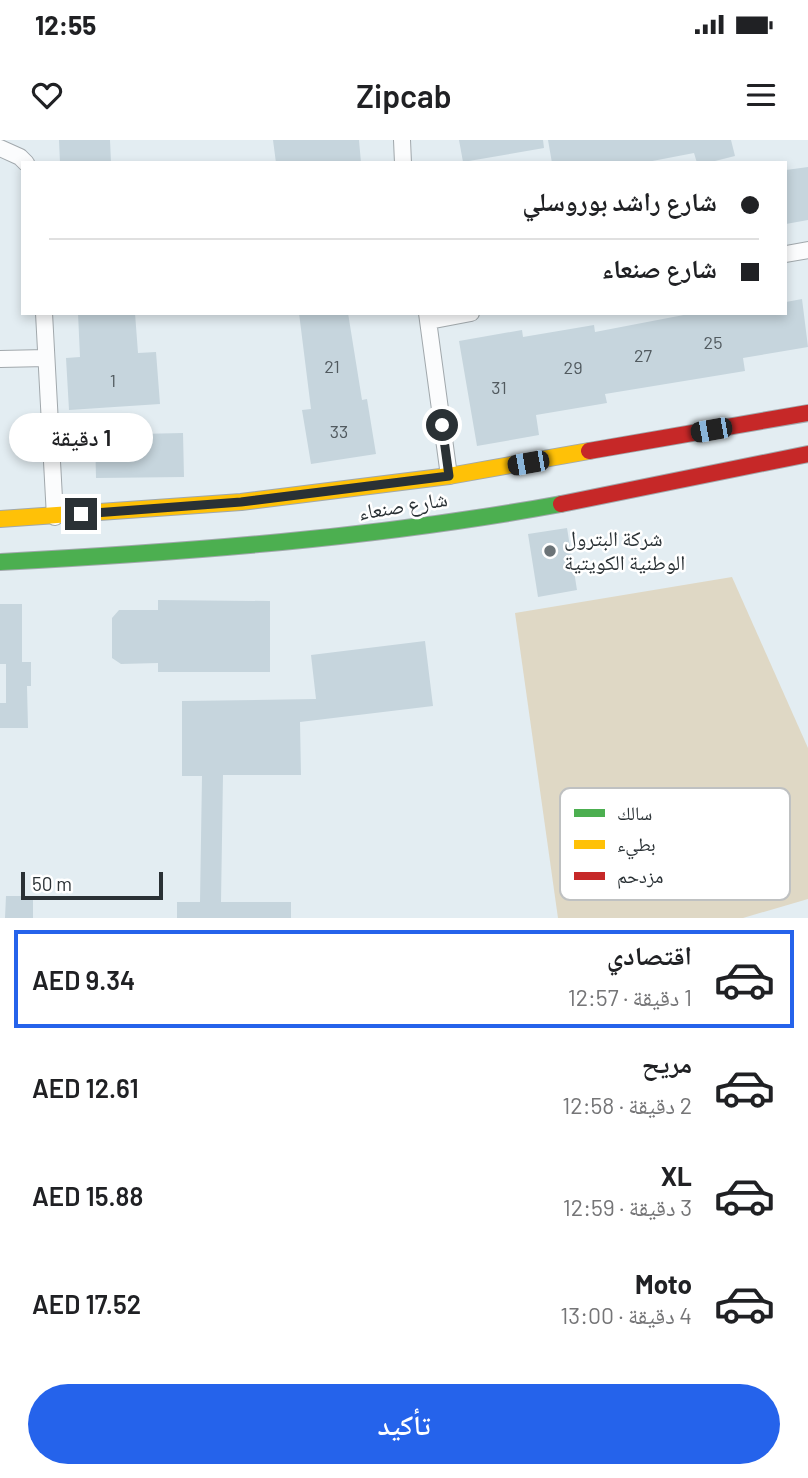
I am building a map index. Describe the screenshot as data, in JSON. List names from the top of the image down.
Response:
{
  "streets": {
    "main road": ["شارع صنعاء"]
  },
  "places": ["شركة البترول الوطنية الكويتية"],
  "house_numbers": [
    "25",
    "27",
    "21",
    "29",
    "1",
    "31",
    "33"
  ],
  "legend": ["سالك", "بطيء", "مزدحم"],
  "scale_bar": "50 m",
  "page": {
    "status": "12:55",
    "header": "Zipcab",
    "banner": ["شارع راشد بوروسلي", "شارع صنعاء"],
    "bubble": "1 دقيقة",
    "scale": "50 m",
    "list": [
      {
        "name": "اقتصادي",
        "note": "1 دقيقة · 12:57",
        "value": "AED 9.34"
      },
      {
        "name": "مريح",
        "note": "2 دقيقة · 12:58",
        "value": "AED 12.61"
      },
      {
        "name": "XL",
        "note": "3 دقيقة · 12:59",
        "value": "AED 15.88"
      },
      {
        "name": "Moto",
        "note": "4 دقيقة · 13:00",
        "value": "AED 17.52"
      }
    ],
    "buttons": "تأكيد"
  }
}
